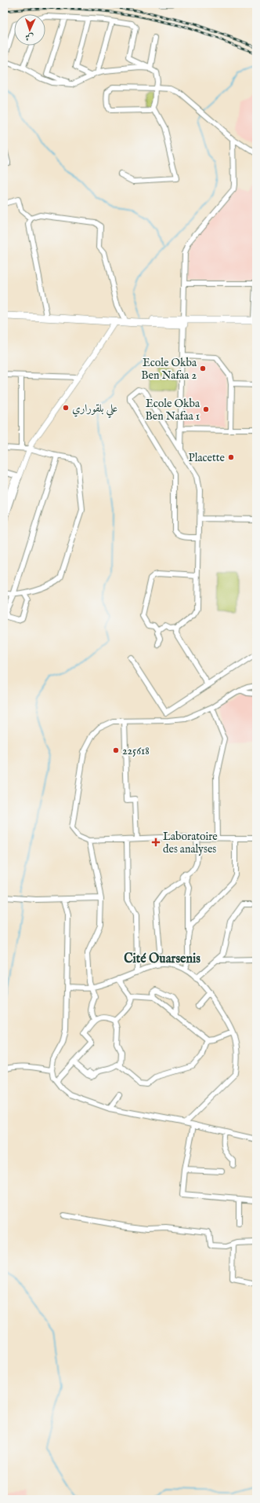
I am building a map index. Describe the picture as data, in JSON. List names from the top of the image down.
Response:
{
  "districts": ["Cité Ouarsenis"],
  "places": {
    "other": [
      "Ecole Okba Ben Nafaa 2",
      "علي بلقوراري",
      "Ecole Okba Ben Nafaa 1",
      "Placette",
      "225618"
    ],
    "health": ["Laboratoire des analyses"]
  },
  "north": "bottom"
}
